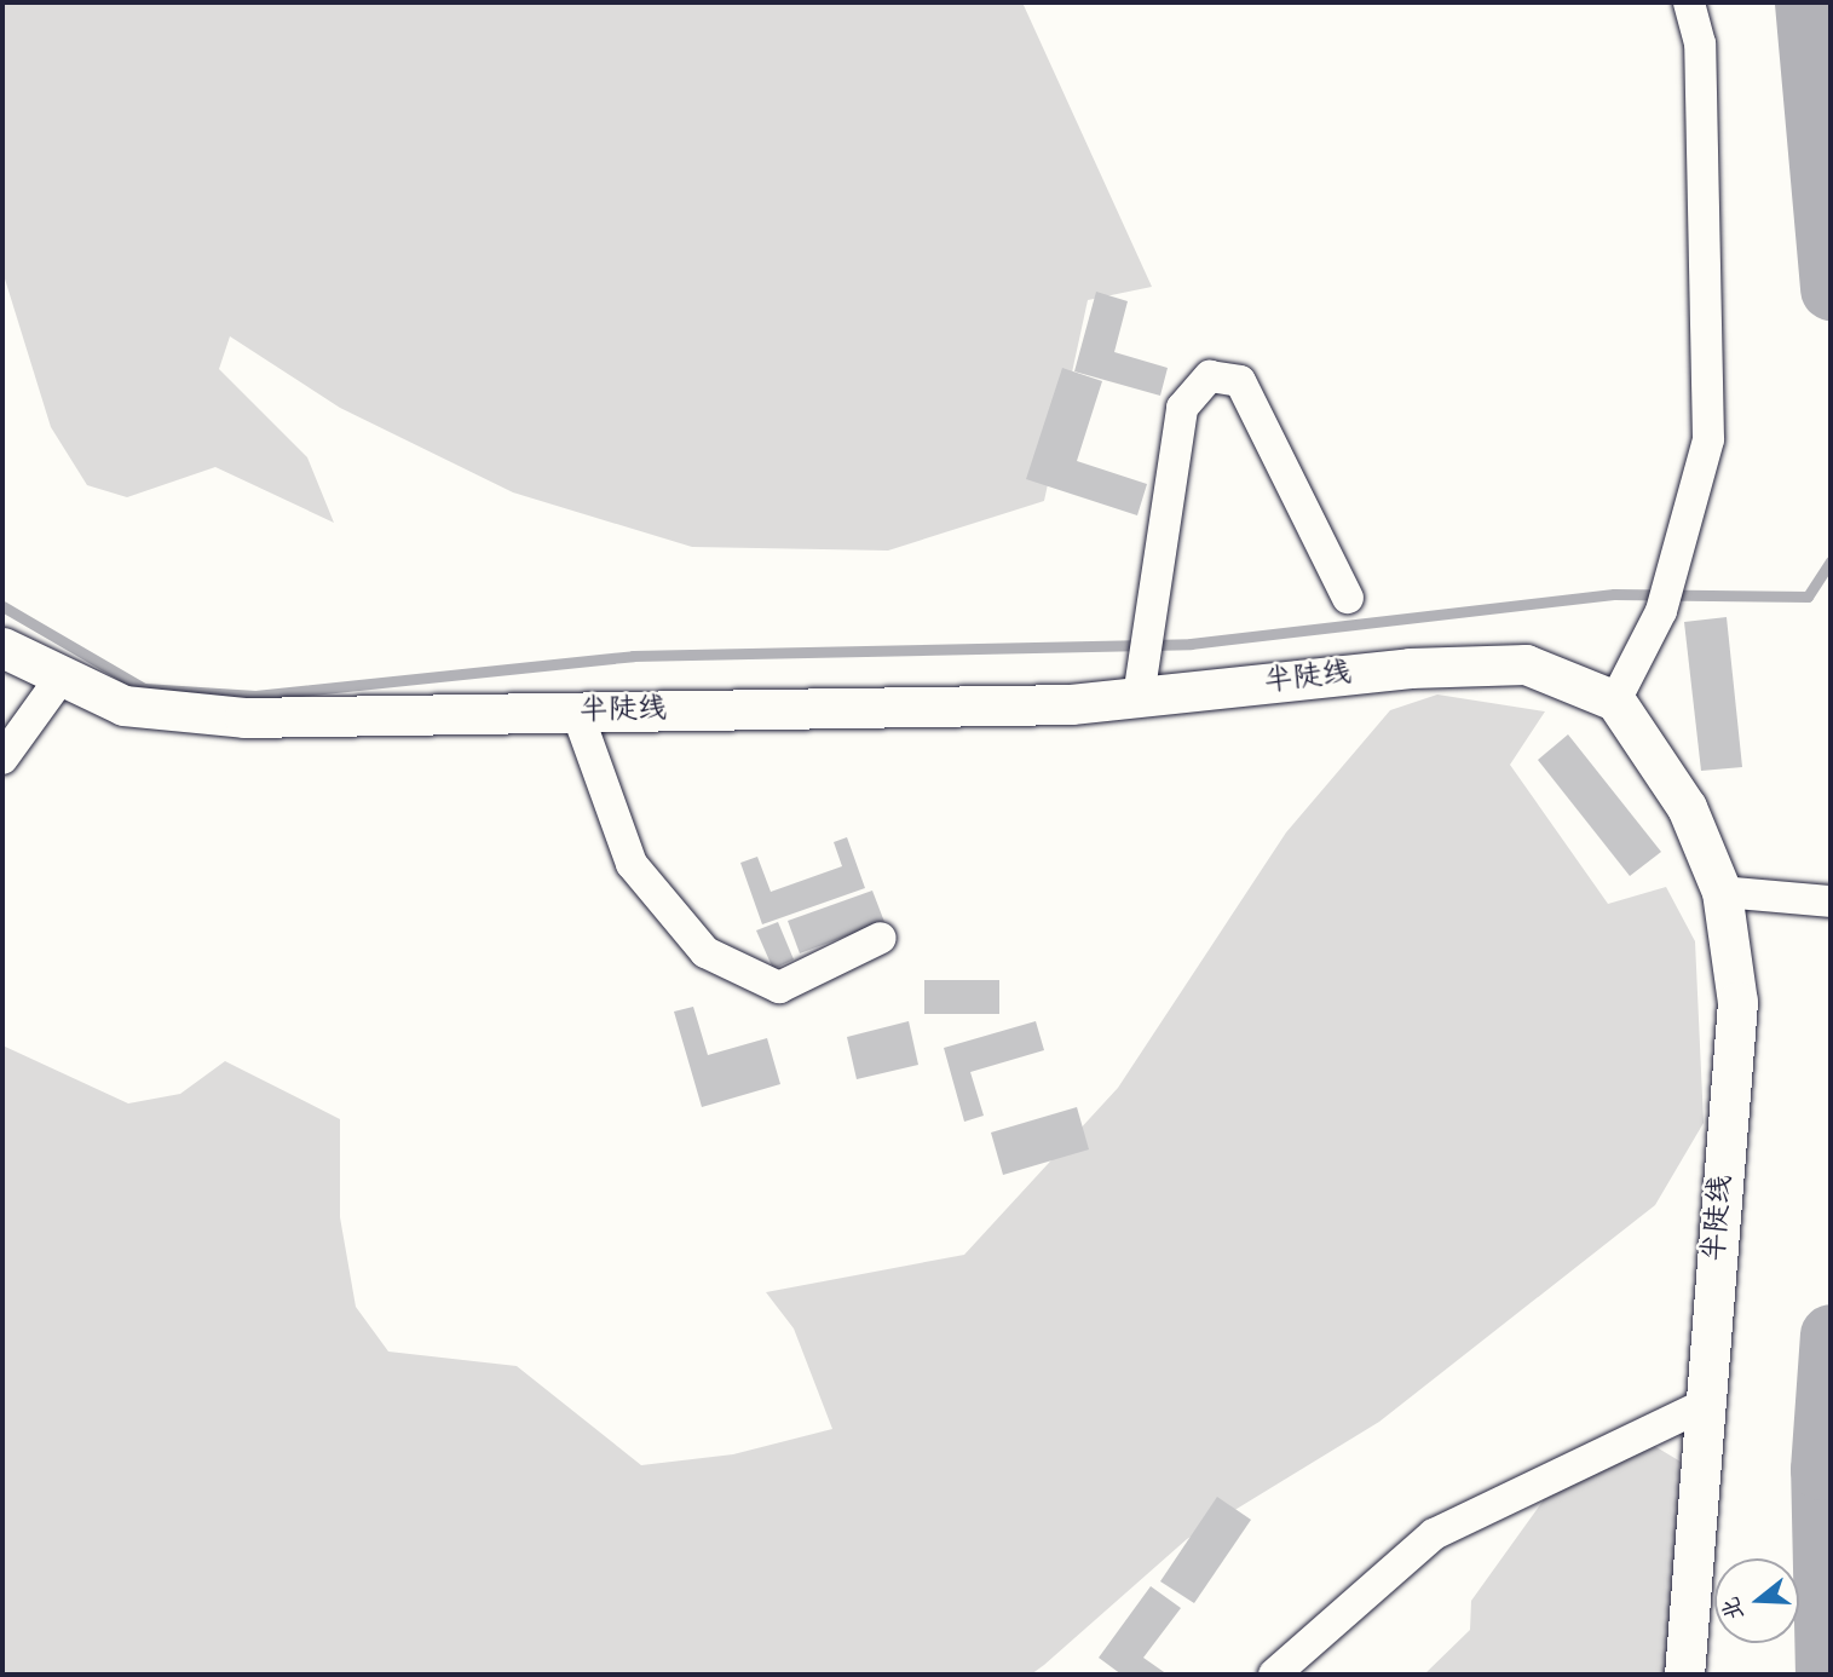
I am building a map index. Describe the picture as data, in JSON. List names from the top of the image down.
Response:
{
  "streets": {
    "street": ["半陡线"]
  },
  "north": "left"
}
